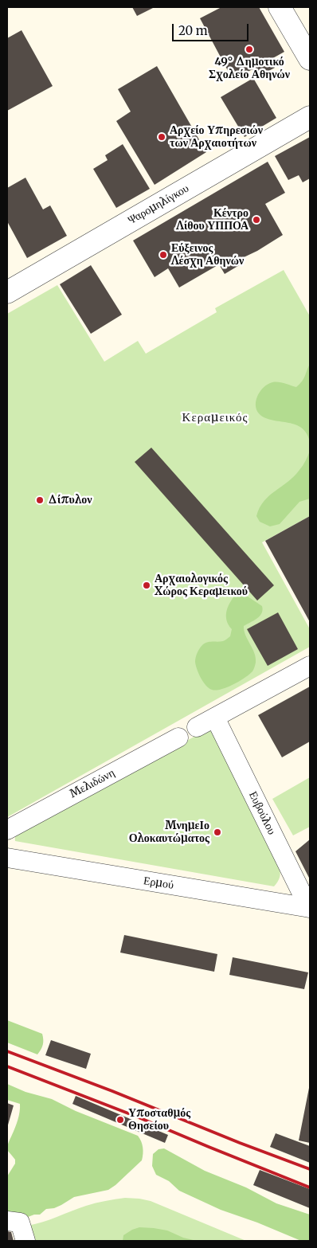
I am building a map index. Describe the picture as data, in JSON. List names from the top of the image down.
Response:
{
  "streets": {
    "street": [
      "Ψαρομηλίγκου",
      "Μελιδώνη",
      "Ευβούλου",
      "Ερμού"
    ]
  },
  "crossings": [
    ["Ευβούλου", "Ερμού"]
  ],
  "districts": ["Κεραμεικός"],
  "places": [
    "49° Δημοτικό Σχολείο Αθηνών",
    "Αρχείο Υπηρεσιών των Αρχαιοτήτων",
    "Κέντρο Λίθου ΥΠΠΟΑ",
    "Εύξεινος Λέσχη Αθηνών",
    "Δίπυλον",
    "Αρχαιολογικός Χώρος Κεραμεικού",
    "ΜνημεΙο Ολοκαυτώματος",
    "Υποσταθμός Θησείου"
  ],
  "scale_bar": "20 m"
}
